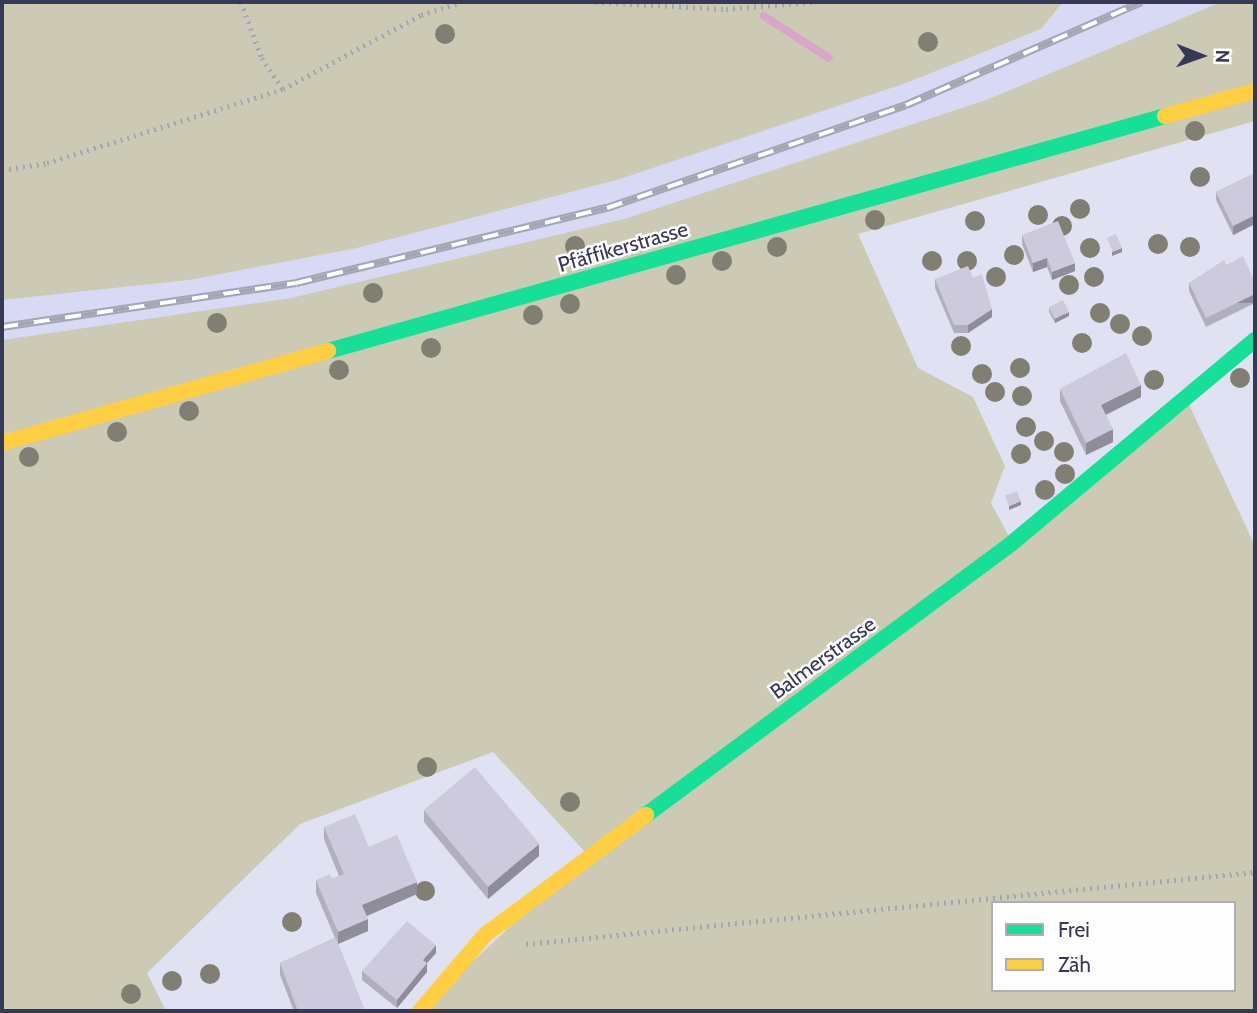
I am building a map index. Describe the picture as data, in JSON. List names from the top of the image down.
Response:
{
  "streets": {
    "main road": ["Pfäffikerstrasse", "Balmerstrasse"]
  },
  "legend": ["Frei", "Zäh"],
  "north": "right"
}
